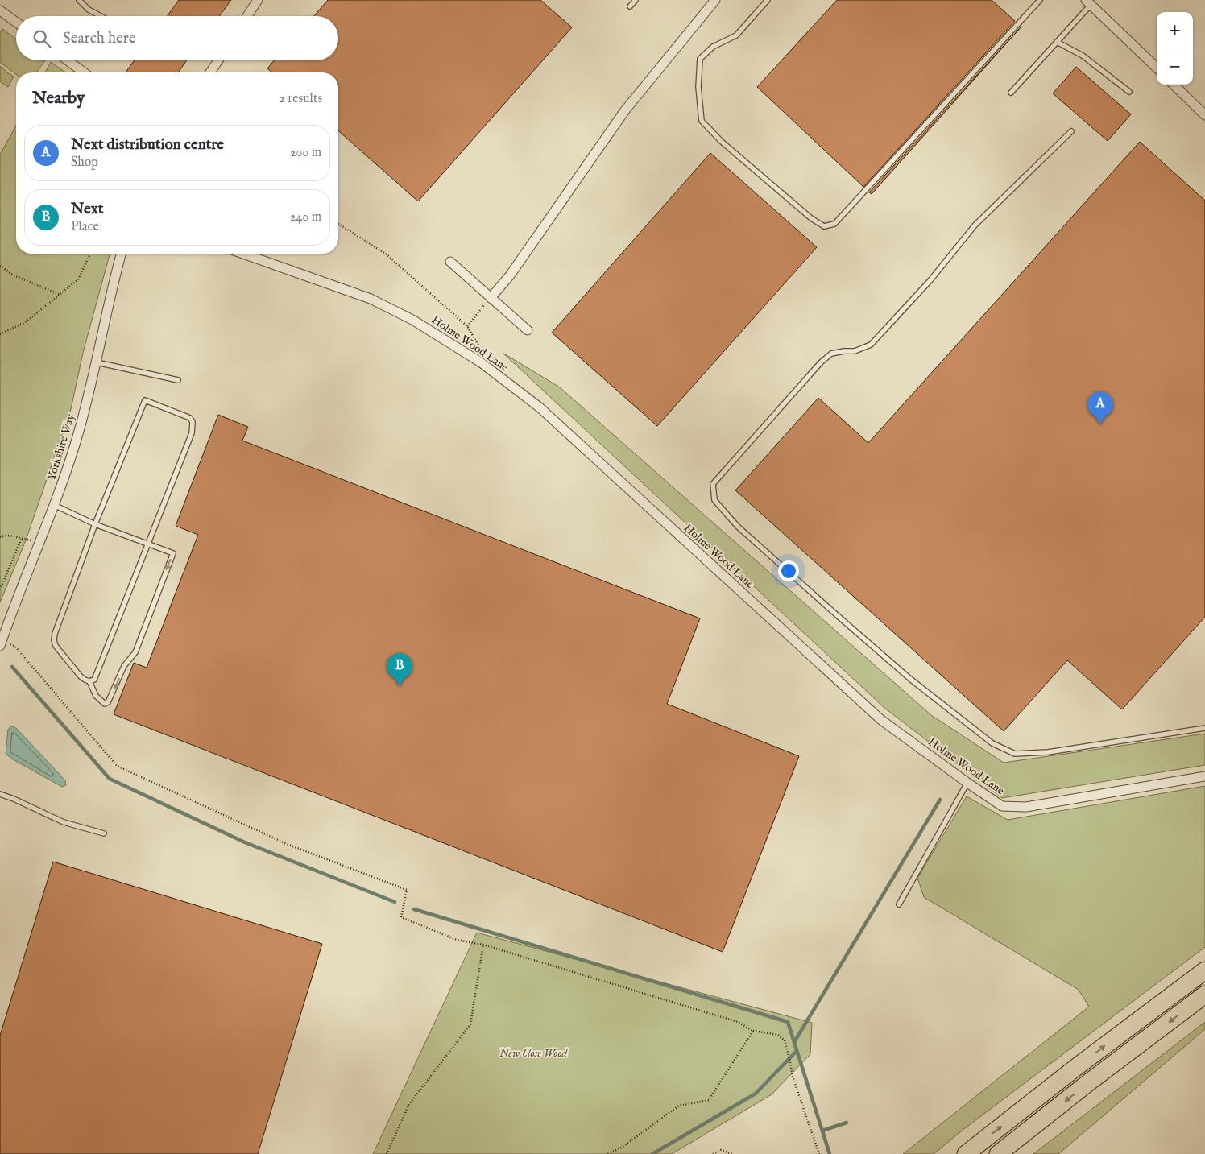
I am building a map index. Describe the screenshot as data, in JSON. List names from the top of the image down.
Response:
{
  "streets": {
    "street": ["Holme Wood Lane", "Yorkshire Way"]
  },
  "parks": ["New Close Wood"],
  "page": {
    "map_buttons": ["+", "−"],
    "search": "Search here",
    "heading": ["Nearby", "2 results"],
    "list": [
      {
        "mark": "A",
        "name": "Next distribution centre",
        "note": "Shop",
        "value": "200 m"
      },
      {
        "mark": "B",
        "name": "Next",
        "note": "Place",
        "value": "240 m"
      }
    ],
    "pins": ["A", "B"]
  }
}
